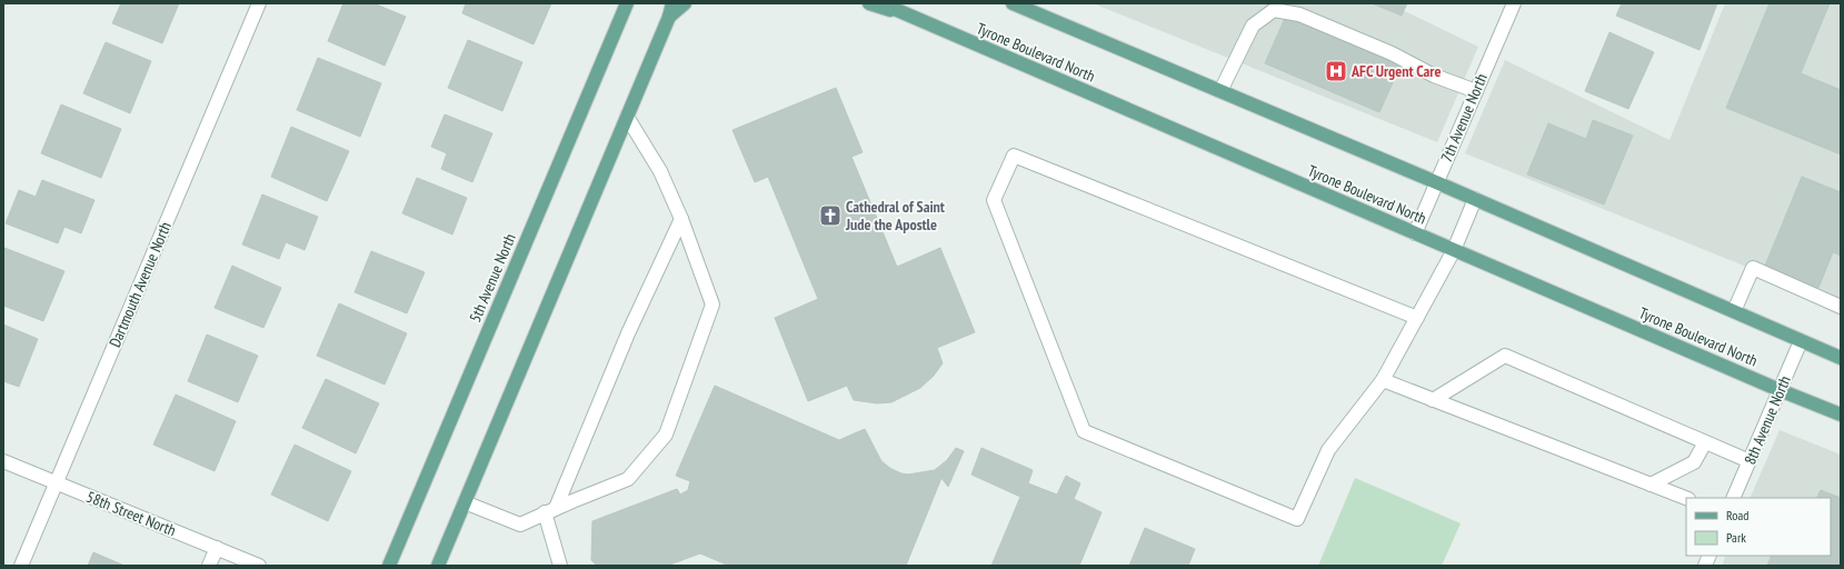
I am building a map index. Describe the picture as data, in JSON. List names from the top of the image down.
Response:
{
  "streets": {
    "main road": ["Tyrone Boulevard North", "5th Avenue North"],
    "street": [
      "7th Avenue North",
      "Dartmouth Avenue North",
      "8th Avenue North",
      "58th Street North"
    ]
  },
  "crossings": [
    ["Tyrone Boulevard North", "7th Avenue North"],
    ["Tyrone Boulevard North", "8th Avenue North"],
    ["Dartmouth Avenue North", "58th Street North"]
  ],
  "places": {
    "hospital": ["AFC Urgent Care"],
    "church": ["Cathedral of Saint Jude the Apostle"]
  },
  "legend": ["Road", "Park"]
}
